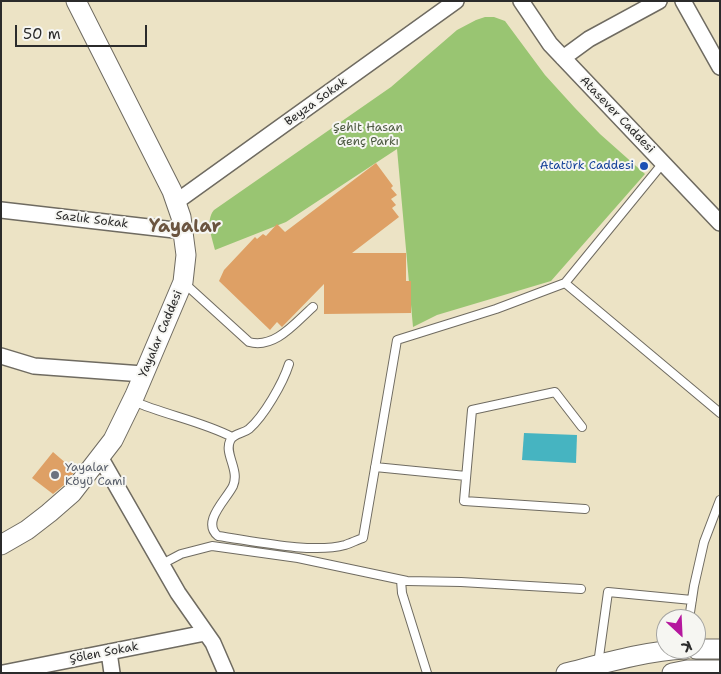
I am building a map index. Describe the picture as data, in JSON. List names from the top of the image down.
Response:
{
  "streets": {
    "street": [
      "Beyza Sokak",
      "Atasever Caddesi",
      "Sazlık Sokak",
      "Yayalar Caddesi",
      "Şölen Sokak"
    ]
  },
  "crossings": [
    ["Beyza Sokak", "Yayalar Caddesi"],
    ["Sazlık Sokak", "Yayalar Caddesi"]
  ],
  "districts": ["Yayalar"],
  "parks": ["Şehit Hasan Genç Parkı"],
  "places": ["Atatürk Caddesi̇", "Yayalar Köyü Cami"],
  "scale_bar": "50 m",
  "north": "bottom right"
}
